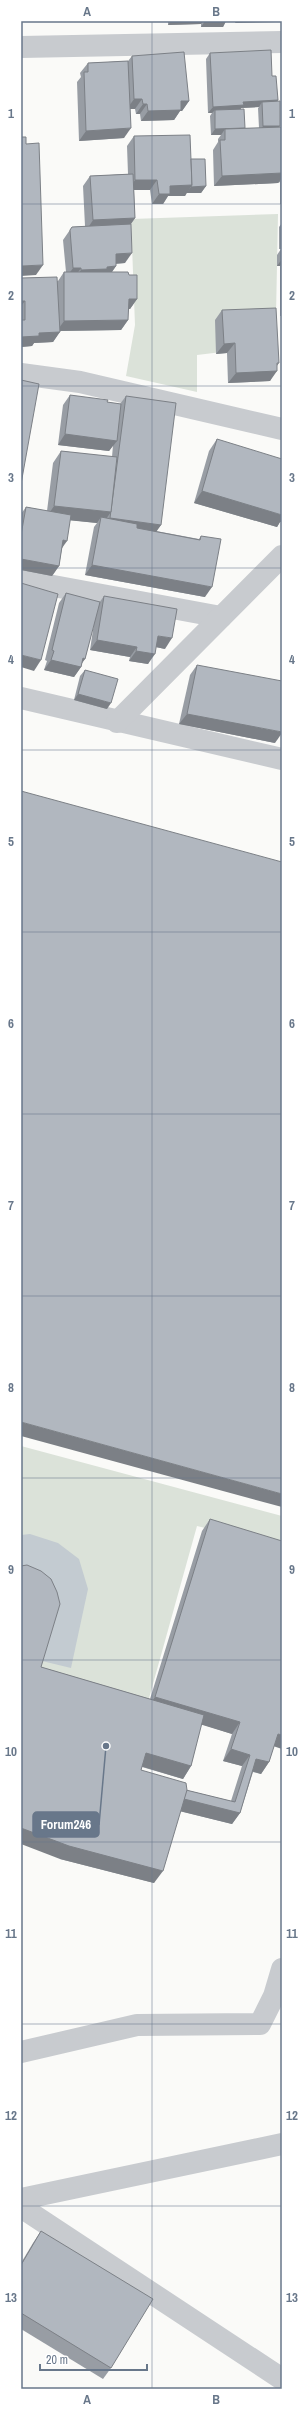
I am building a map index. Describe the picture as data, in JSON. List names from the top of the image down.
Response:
{
  "places": ["Forum246"],
  "scale_bar": "20 m",
  "grid": {
    "columns": ["A", "B"],
    "rows": [
      "1",
      "2",
      "3",
      "4",
      "5",
      "6",
      "7",
      "8",
      "9",
      "10",
      "11",
      "12",
      "13"
    ]
  }
}
